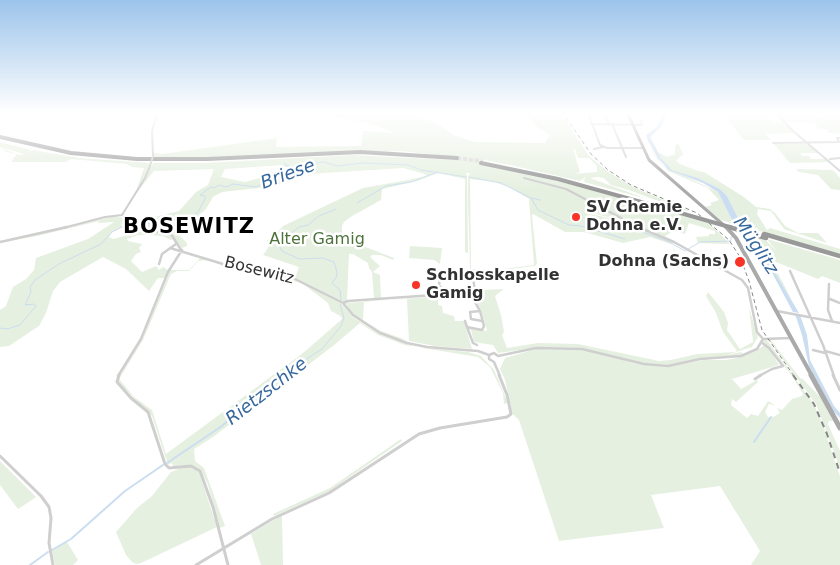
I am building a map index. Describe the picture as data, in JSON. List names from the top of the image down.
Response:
{
  "streets": {
    "street": ["Bosewitz"]
  },
  "districts": ["BOSEWITZ"],
  "water": ["Briese", "Müglitz", "Rietzschke"],
  "parks": ["Alter Gamig"],
  "places": ["SV Chemie Dohna e.V.", "Dohna (Sachs)", "Schlosskapelle Gamig"]
}
